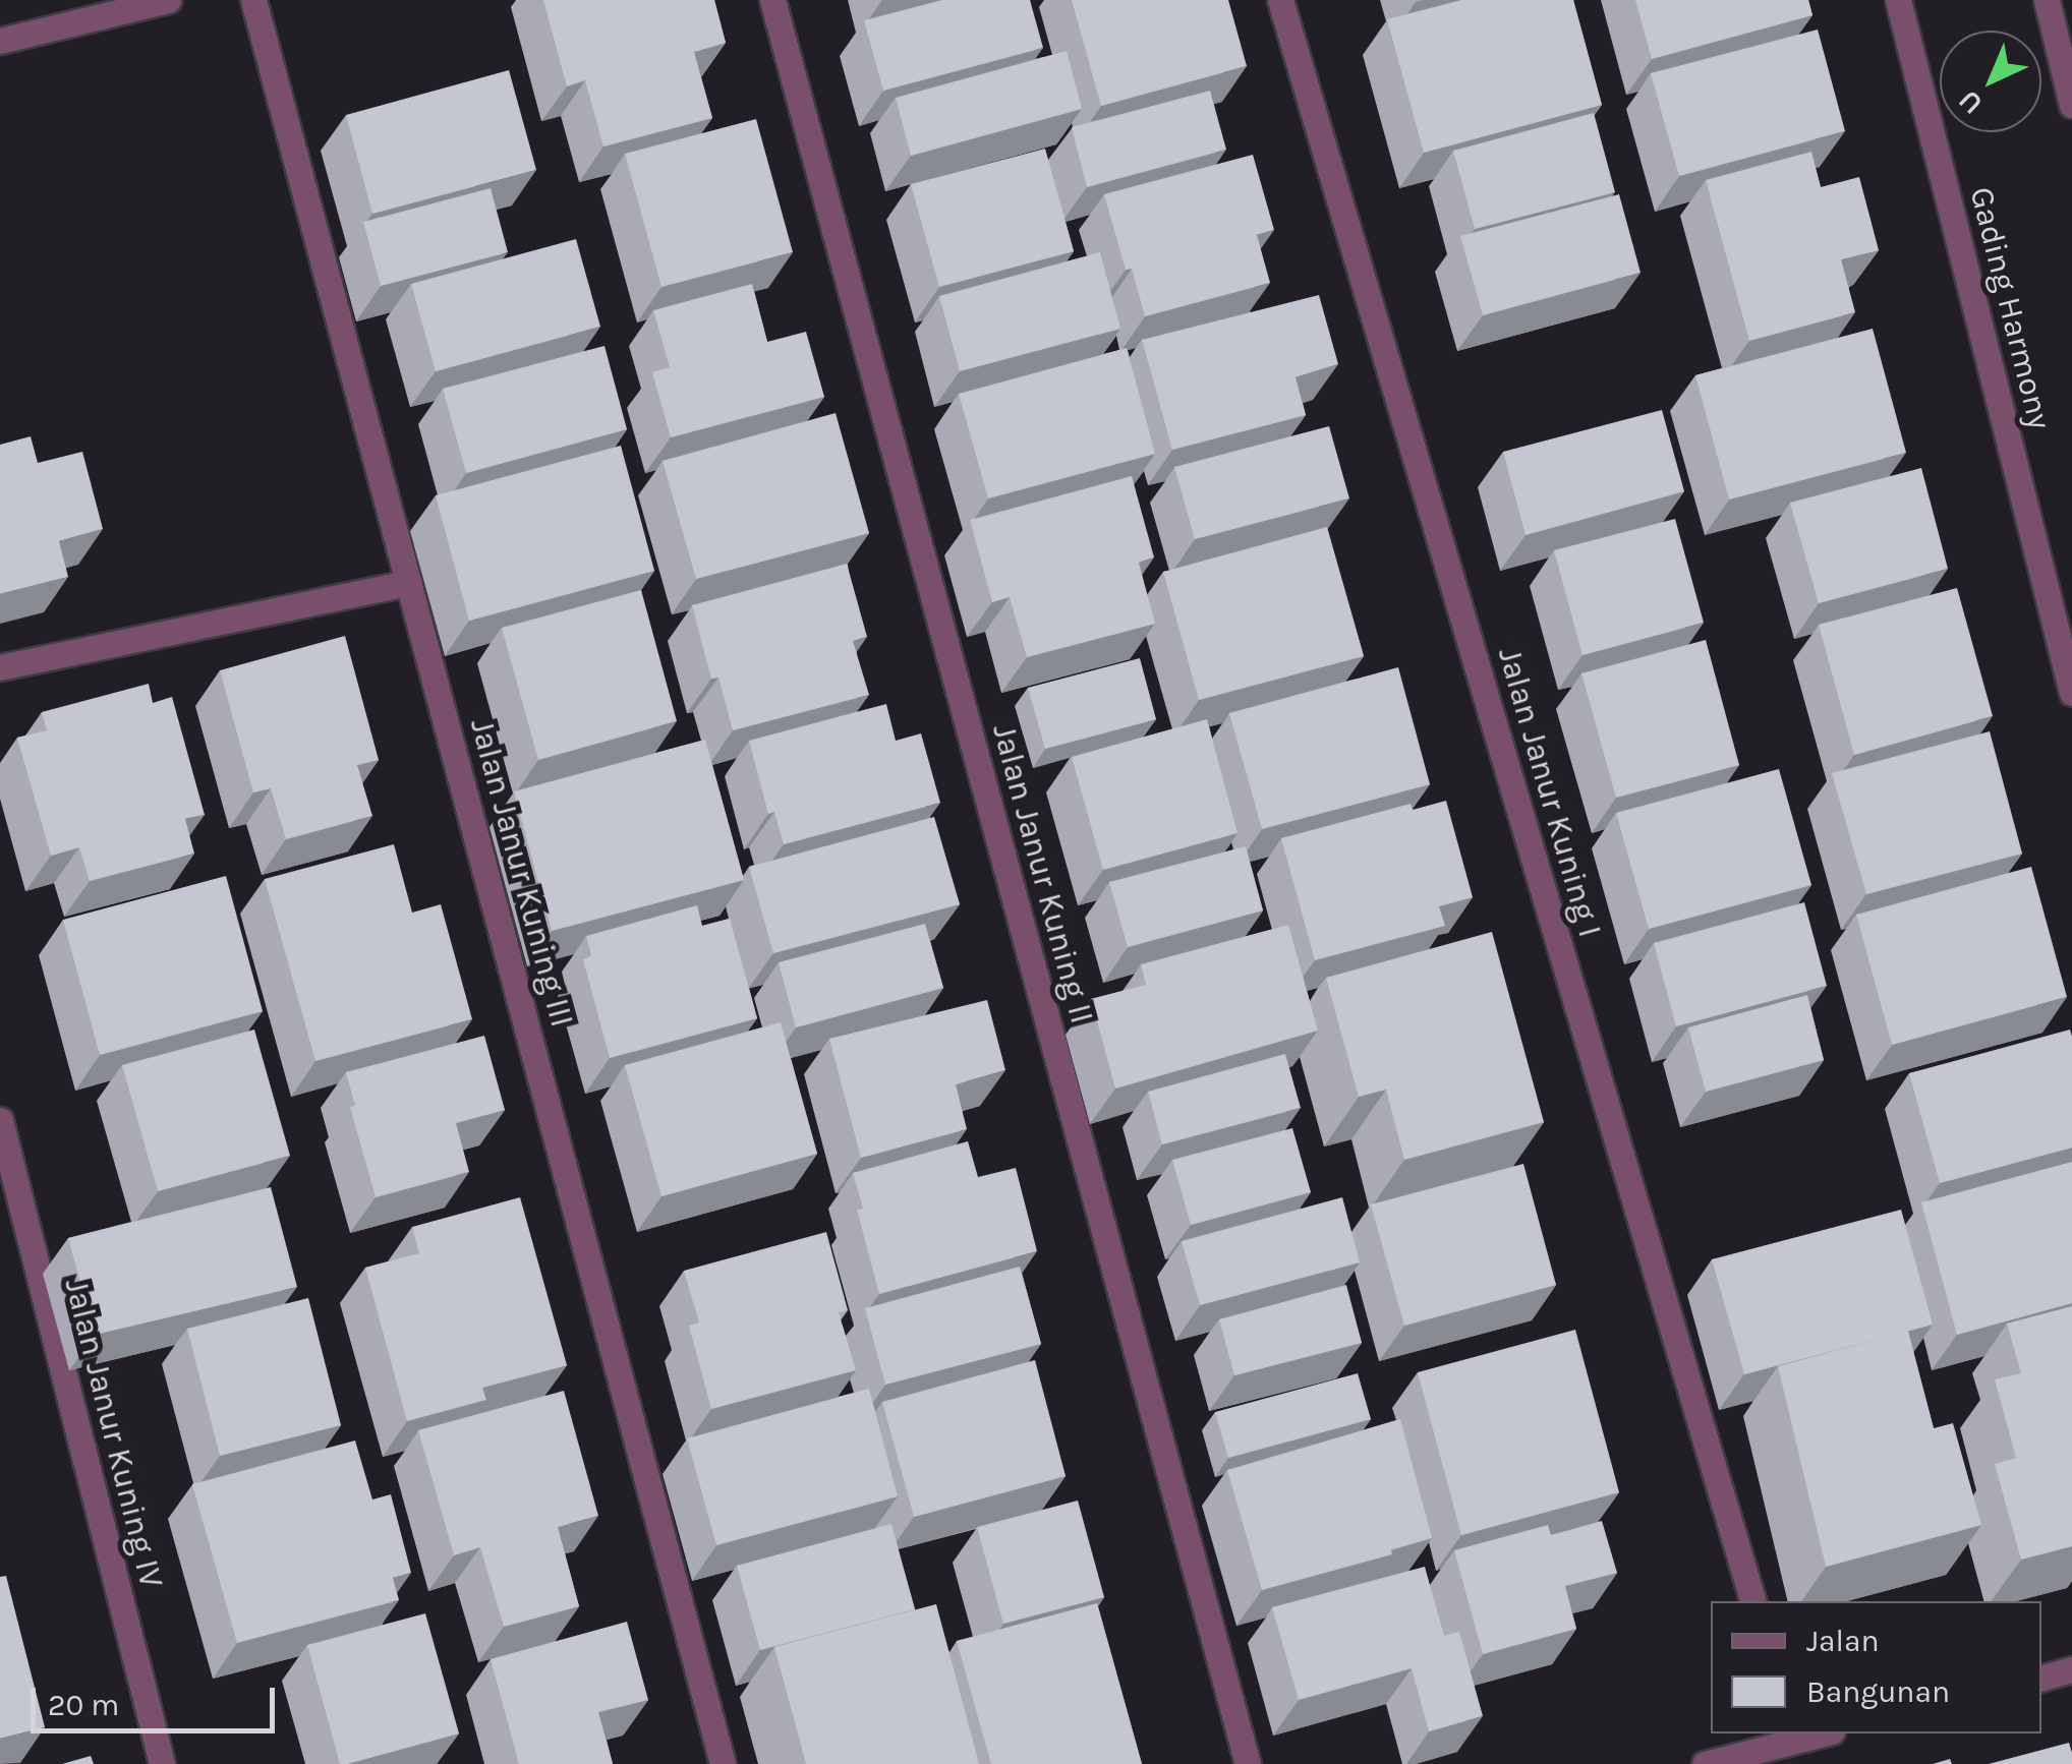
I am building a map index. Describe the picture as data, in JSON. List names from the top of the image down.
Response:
{
  "streets": {
    "street": [
      "Gading Harmony",
      "Jalan Janur Kuning I",
      "Jalan Janur Kuning III",
      "Jalan Janur Kuning II",
      "Jalan Janur Kuning IV"
    ]
  },
  "legend": ["Jalan", "Bangunan"],
  "scale_bar": "20 m",
  "north": "bottom left"
}
